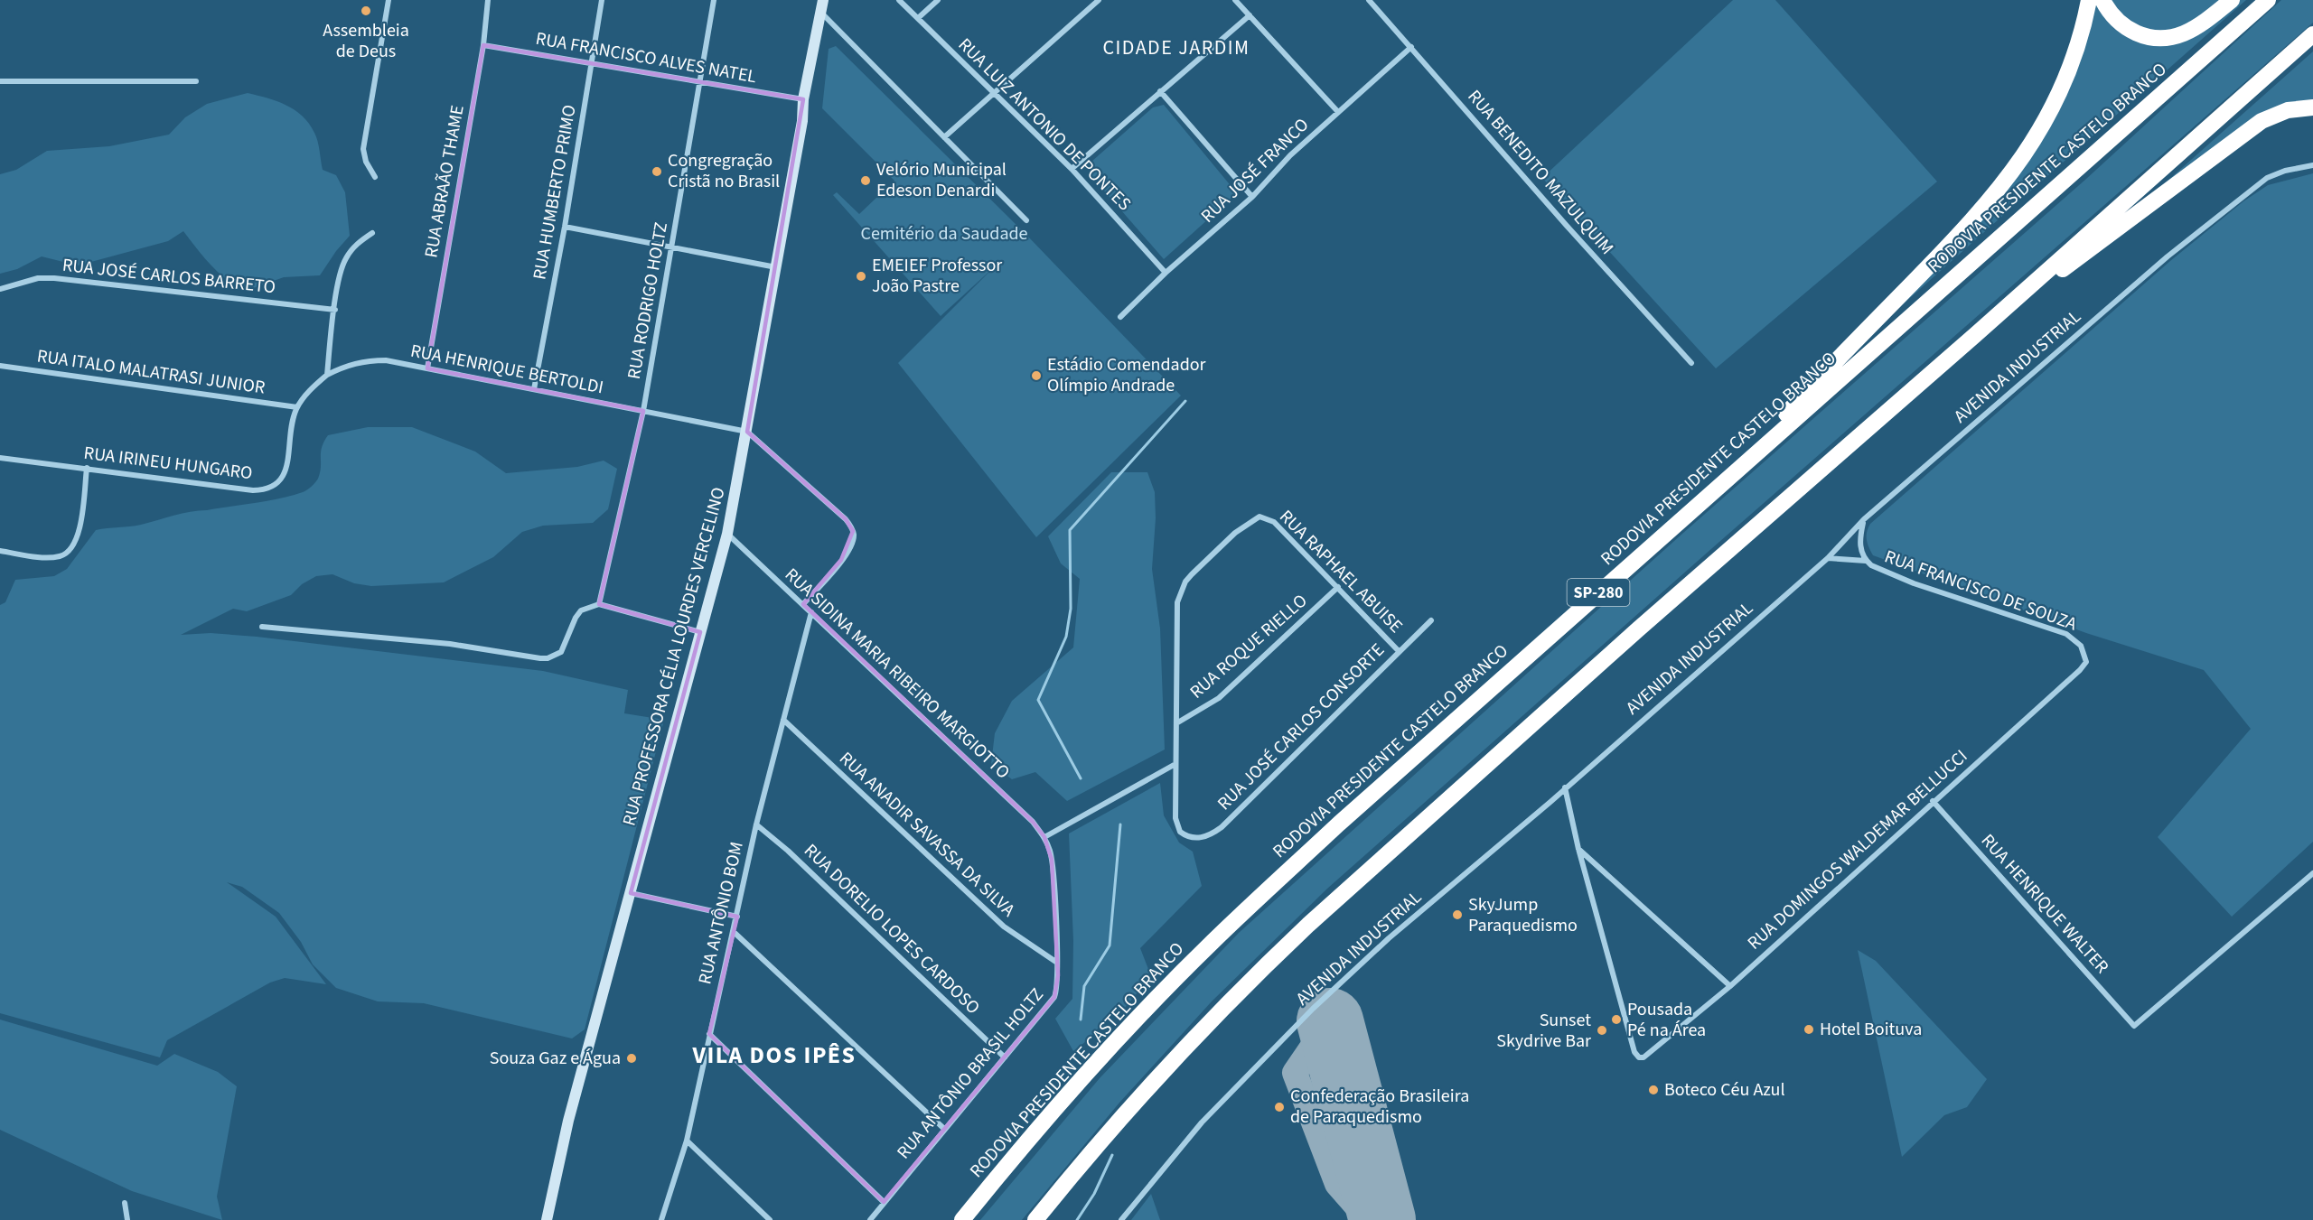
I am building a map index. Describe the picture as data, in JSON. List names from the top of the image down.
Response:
{
  "streets": {
    "highway": ["RODOVIA PRESIDENTE CASTELO BRANCO", "SP-280"],
    "main road": ["RUA PROFESSORA CÉLIA LOURDES VERCELINO"],
    "street": [
      "RUA FRANCISCO ALVES NATEL",
      "RUA LUIZ ANTONIO DE PONTES",
      "RUA JOSÉ FRANCO",
      "RUA BENEDITO MAZULQUIM",
      "RUA ABRAÃO THAME",
      "RUA HUMBERTO PRIMO",
      "RUA JOSÉ CARLOS BARRETO",
      "RUA RODRIGO HOLTZ",
      "AVENIDA INDUSTRIAL",
      "RUA HENRIQUE BERTOLDI",
      "RUA ITALO MALATRASI JUNIOR",
      "RUA IRINEU HUNGARO",
      "RUA RAPHAEL ABUISE",
      "RUA FRANCISCO DE SOUZA",
      "RUA ROQUE RIELLO",
      "RUA SIDINA MARIA RIBEIRO MARGIOTTO",
      "RUA JOSÉ CARLOS CONSORTE",
      "RUA ANADIR SAVASSA DA SILVA",
      "RUA DOMINGOS WALDEMAR BELLUCCI",
      "RUA HENRIQUE WALTER",
      "RUA ANTÔNIO BOM",
      "RUA DORELIO LOPES CARDOSO",
      "RUA ANTÔNIO BRASIL HOLTZ"
    ]
  },
  "crossings": [
    ["RUA FRANCISCO ALVES NATEL", "RUA ABRAÃO THAME"],
    ["RUA FRANCISCO ALVES NATEL", "RUA HUMBERTO PRIMO"],
    ["RUA FRANCISCO ALVES NATEL", "RUA RODRIGO HOLTZ"],
    ["RUA FRANCISCO ALVES NATEL", "RUA PROFESSORA CÉLIA LOURDES VERCELINO"],
    ["RUA LUIZ ANTONIO DE PONTES", "RUA JOSÉ FRANCO"],
    ["RUA JOSÉ FRANCO", "RUA BENEDITO MAZULQUIM"],
    ["RUA ABRAÃO THAME", "RUA HENRIQUE BERTOLDI"],
    ["RUA HUMBERTO PRIMO", "RUA HENRIQUE BERTOLDI"],
    ["RUA RODRIGO HOLTZ", "RUA HENRIQUE BERTOLDI"],
    ["AVENIDA INDUSTRIAL", "RUA FRANCISCO DE SOUZA"],
    ["RUA HENRIQUE BERTOLDI", "RUA IRINEU HUNGARO"],
    ["RUA HENRIQUE BERTOLDI", "RUA PROFESSORA CÉLIA LOURDES VERCELINO"],
    ["RUA ITALO MALATRASI JUNIOR", "RUA IRINEU HUNGARO"],
    ["RUA RAPHAEL ABUISE", "RUA ROQUE RIELLO"],
    ["RUA RAPHAEL ABUISE", "RUA JOSÉ CARLOS CONSORTE"],
    ["RUA FRANCISCO DE SOUZA", "RUA DOMINGOS WALDEMAR BELLUCCI"],
    ["RUA PROFESSORA CÉLIA LOURDES VERCELINO", "RUA SIDINA MARIA RIBEIRO MARGIOTTO"],
    ["RUA SIDINA MARIA RIBEIRO MARGIOTTO", "RUA ANTÔNIO BOM"],
    ["RUA SIDINA MARIA RIBEIRO MARGIOTTO", "RUA ANTÔNIO BRASIL HOLTZ"],
    ["RUA ANADIR SAVASSA DA SILVA", "RUA ANTÔNIO BOM"],
    ["RUA ANADIR SAVASSA DA SILVA", "RUA ANTÔNIO BRASIL HOLTZ"],
    ["RUA DOMINGOS WALDEMAR BELLUCCI", "RUA HENRIQUE WALTER"],
    ["RUA ANTÔNIO BOM", "RUA DORELIO LOPES CARDOSO"],
    ["RUA DORELIO LOPES CARDOSO", "RUA ANTÔNIO BRASIL HOLTZ"]
  ],
  "districts": ["CIDADE JARDIM", "VILA DOS IPÊS"],
  "parks": ["Cemitério da Saudade"],
  "places": [
    "Assembleia de Deus",
    "Congregração Cristã no Brasil",
    "Velório Municipal Edeson Denardi",
    "EMEIEF Professor João Pastre",
    "Estádio Comendador Olímpio Andrade",
    "SkyJump Paraquedismo",
    "Pousada Pé na Área",
    "Hotel Boituva",
    "Sunset Skydrive Bar",
    "Souza Gaz e Água",
    "Boteco Céu Azul",
    "Confederação Brasileira de Paraquedismo"
  ]
}
